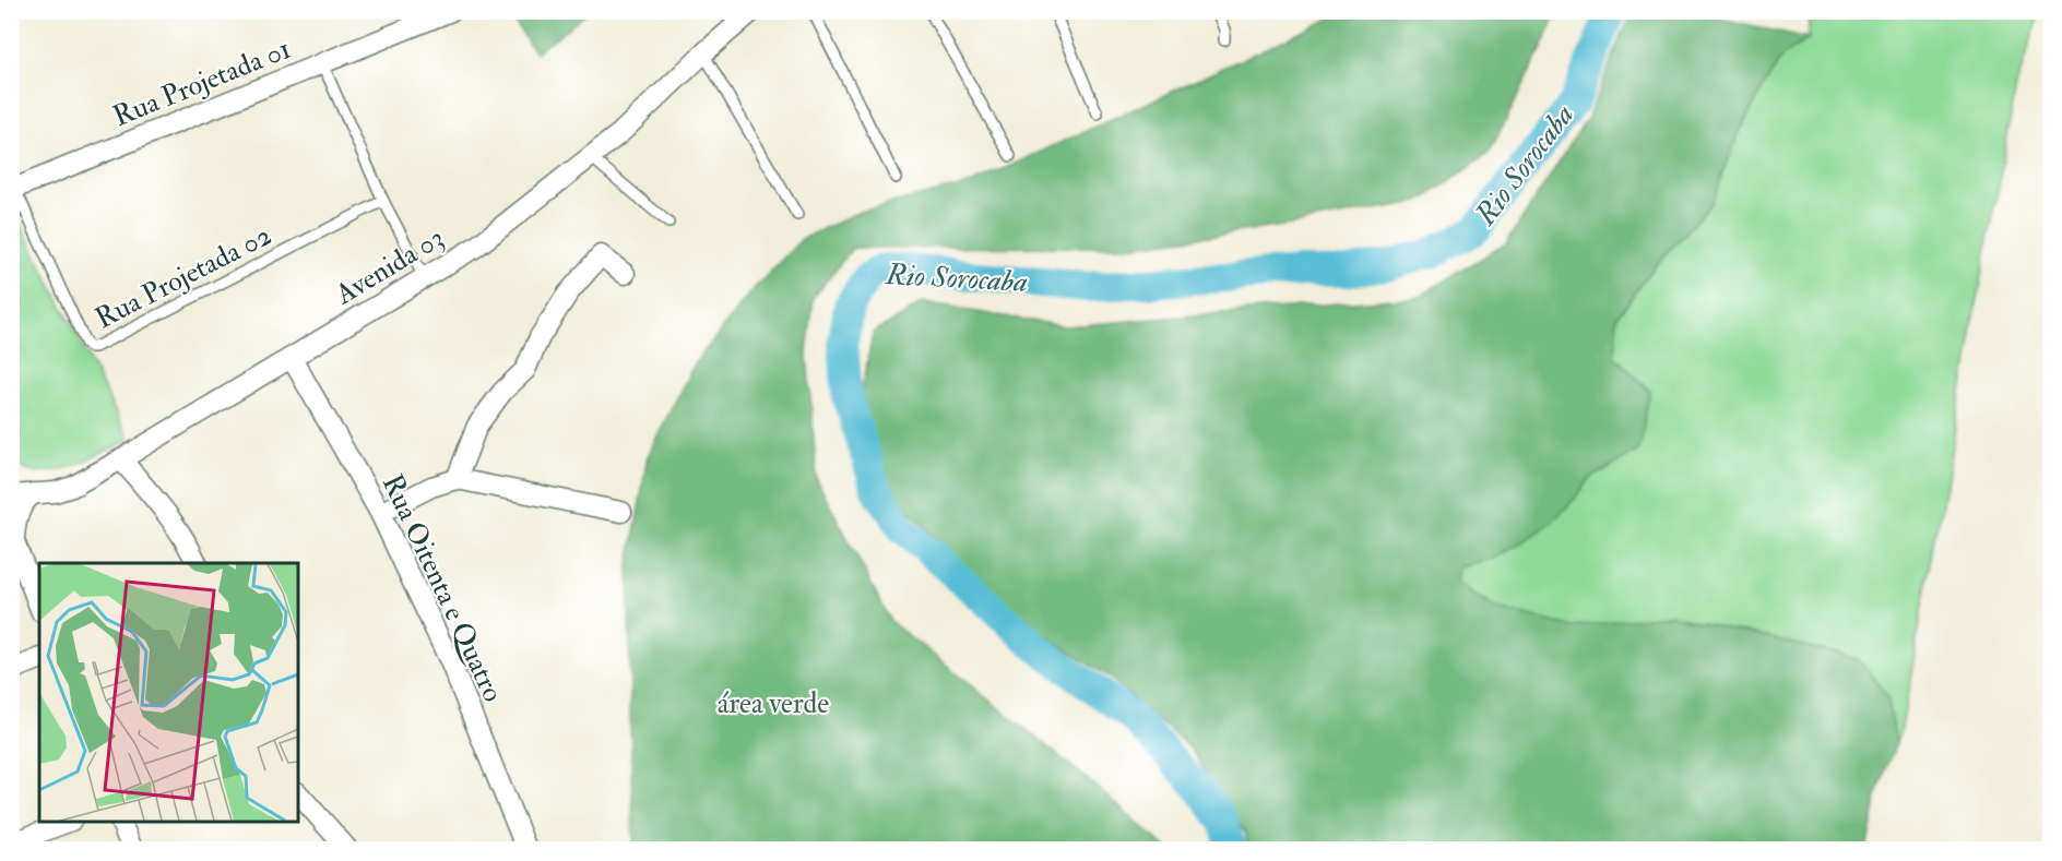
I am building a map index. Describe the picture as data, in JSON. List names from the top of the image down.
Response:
{
  "streets": {
    "street": ["Rua Projetada 01", "Avenida 03", "Rua Oitenta e Quatro"],
    "lane": ["Rua Projetada 02"]
  },
  "crossings": [
    ["Rua Projetada 01", "Rua Projetada 02"],
    ["Avenida 03", "Rua Oitenta e Quatro"]
  ],
  "water": ["Rio Sorocaba"],
  "parks": ["área verde"]
}
